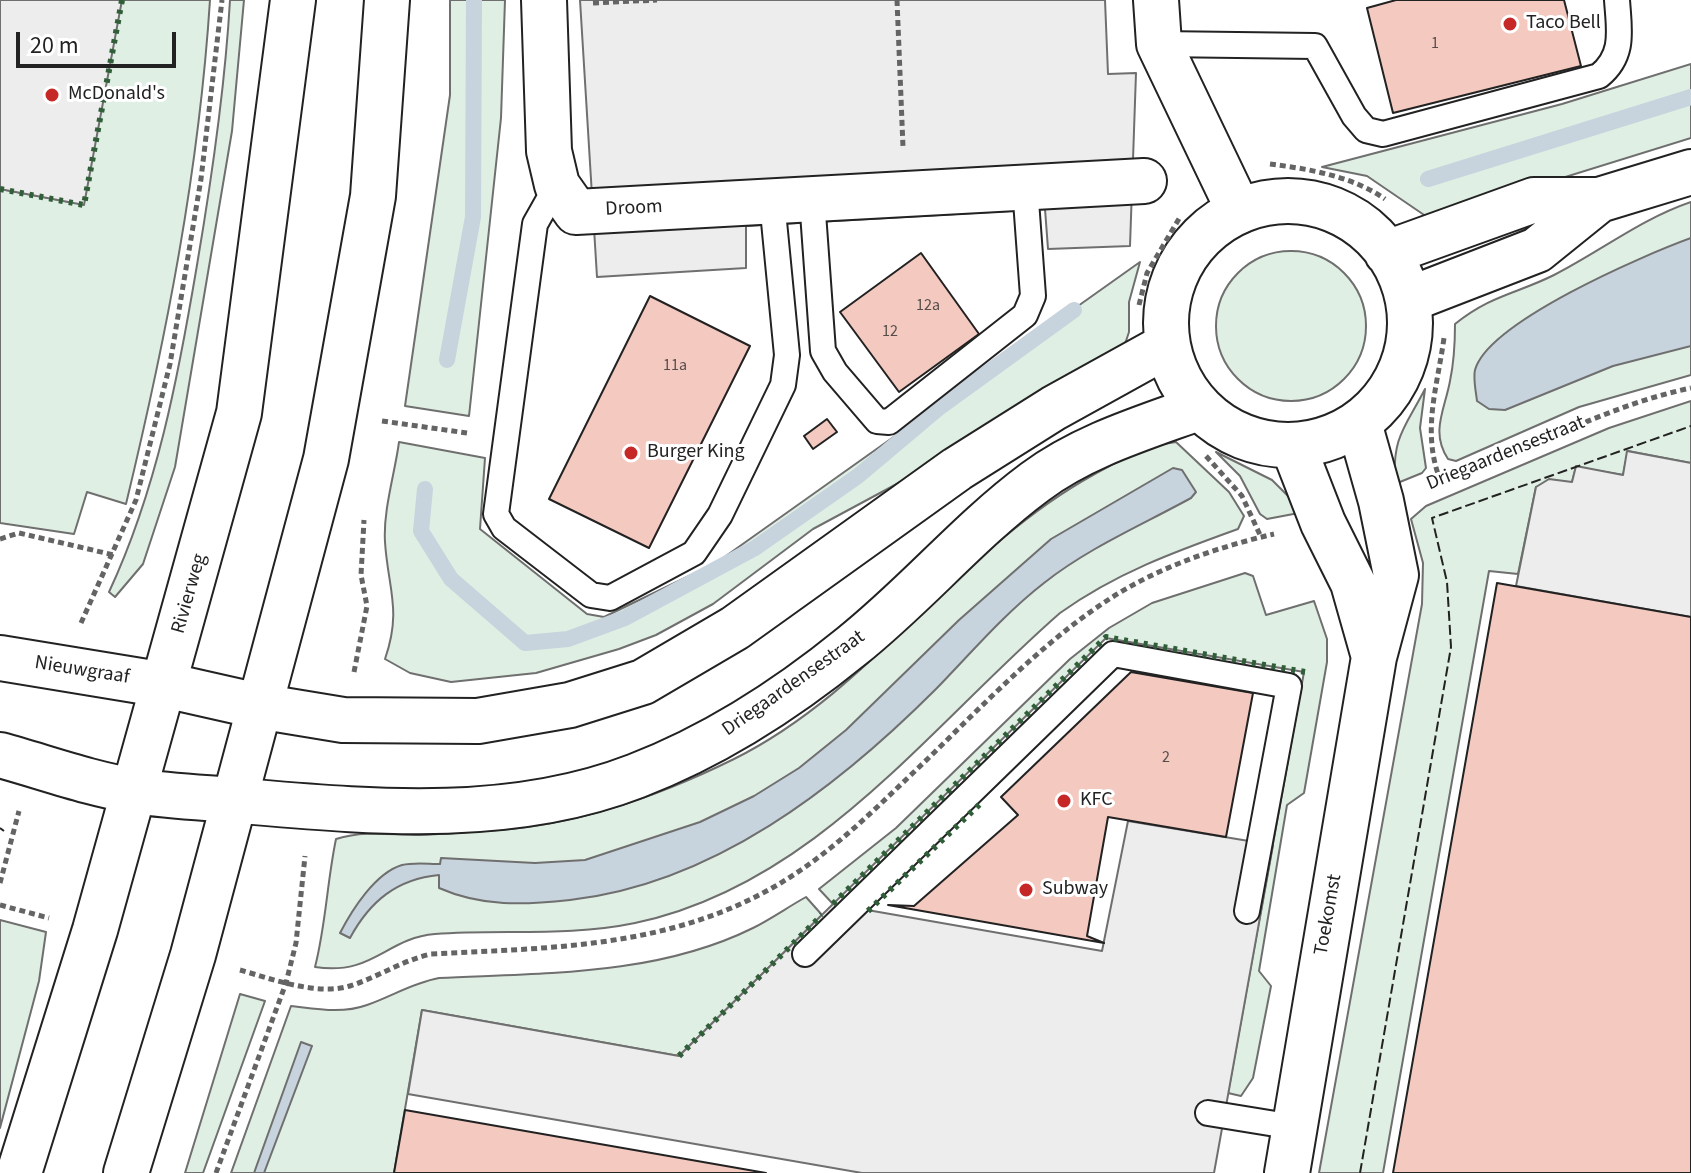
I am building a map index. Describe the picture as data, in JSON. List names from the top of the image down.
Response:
{
  "streets": {
    "street": [
      "Droom",
      "Driegaardensestraat",
      "Rivierweg",
      "Nieuwgraaf",
      "Toekomst"
    ]
  },
  "crossings": [
    ["Driegaardensestraat", "Rivierweg"],
    ["Driegaardensestraat", "Toekomst"],
    ["Rivierweg", "Nieuwgraaf"]
  ],
  "places": [
    "Taco Bell",
    "McDonald's",
    "Burger King",
    "KFC",
    "Subway"
  ],
  "house_numbers": [
    "1",
    "12a",
    "12",
    "11a",
    "2"
  ],
  "scale_bar": "20 m"
}
